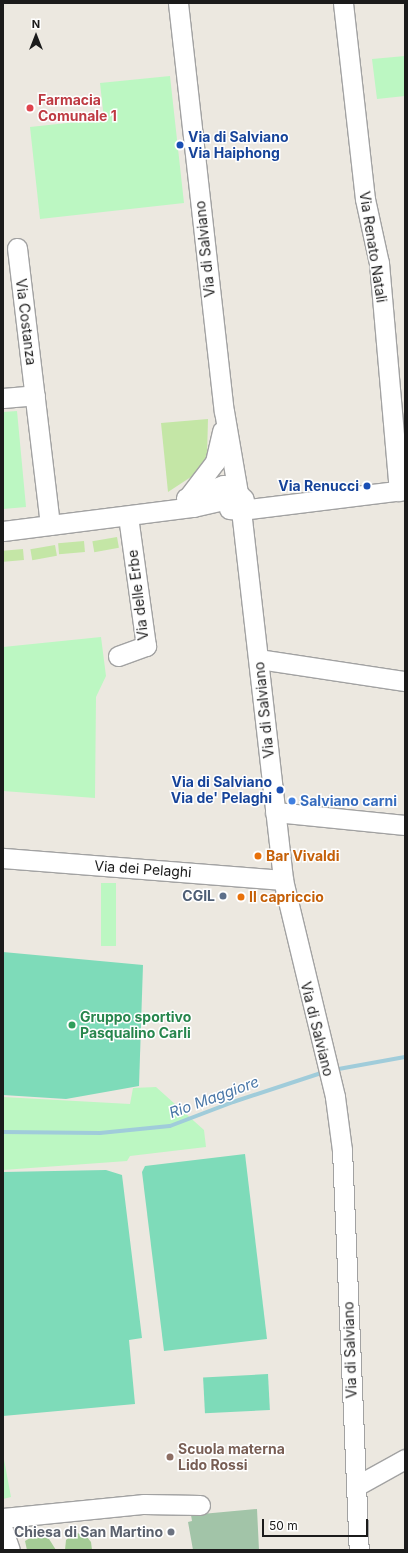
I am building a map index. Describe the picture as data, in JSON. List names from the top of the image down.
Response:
{
  "streets": {
    "street": [
      "Via Renato Natali",
      "Via di Salviano",
      "Via Costanza",
      "Via delle Erbe",
      "Via dei Pelaghi"
    ]
  },
  "crossings": [
    ["Via di Salviano", "Via dei Pelaghi"]
  ],
  "water": ["Rio Maggiore"],
  "places": [
    "Farmacia Comunale 1",
    "Via di Salviano Via Haiphong",
    "Via Renucci",
    "Via di Salviano Via de' Pelaghi",
    "Salviano carni",
    "Bar Vivaldi",
    "CGIL",
    "Il capriccio",
    "Gruppo sportivo Pasqualino Carli",
    "Scuola materna Lido Rossi",
    "Chiesa di San Martino"
  ],
  "scale_bar": "50 m",
  "north": "top"
}
